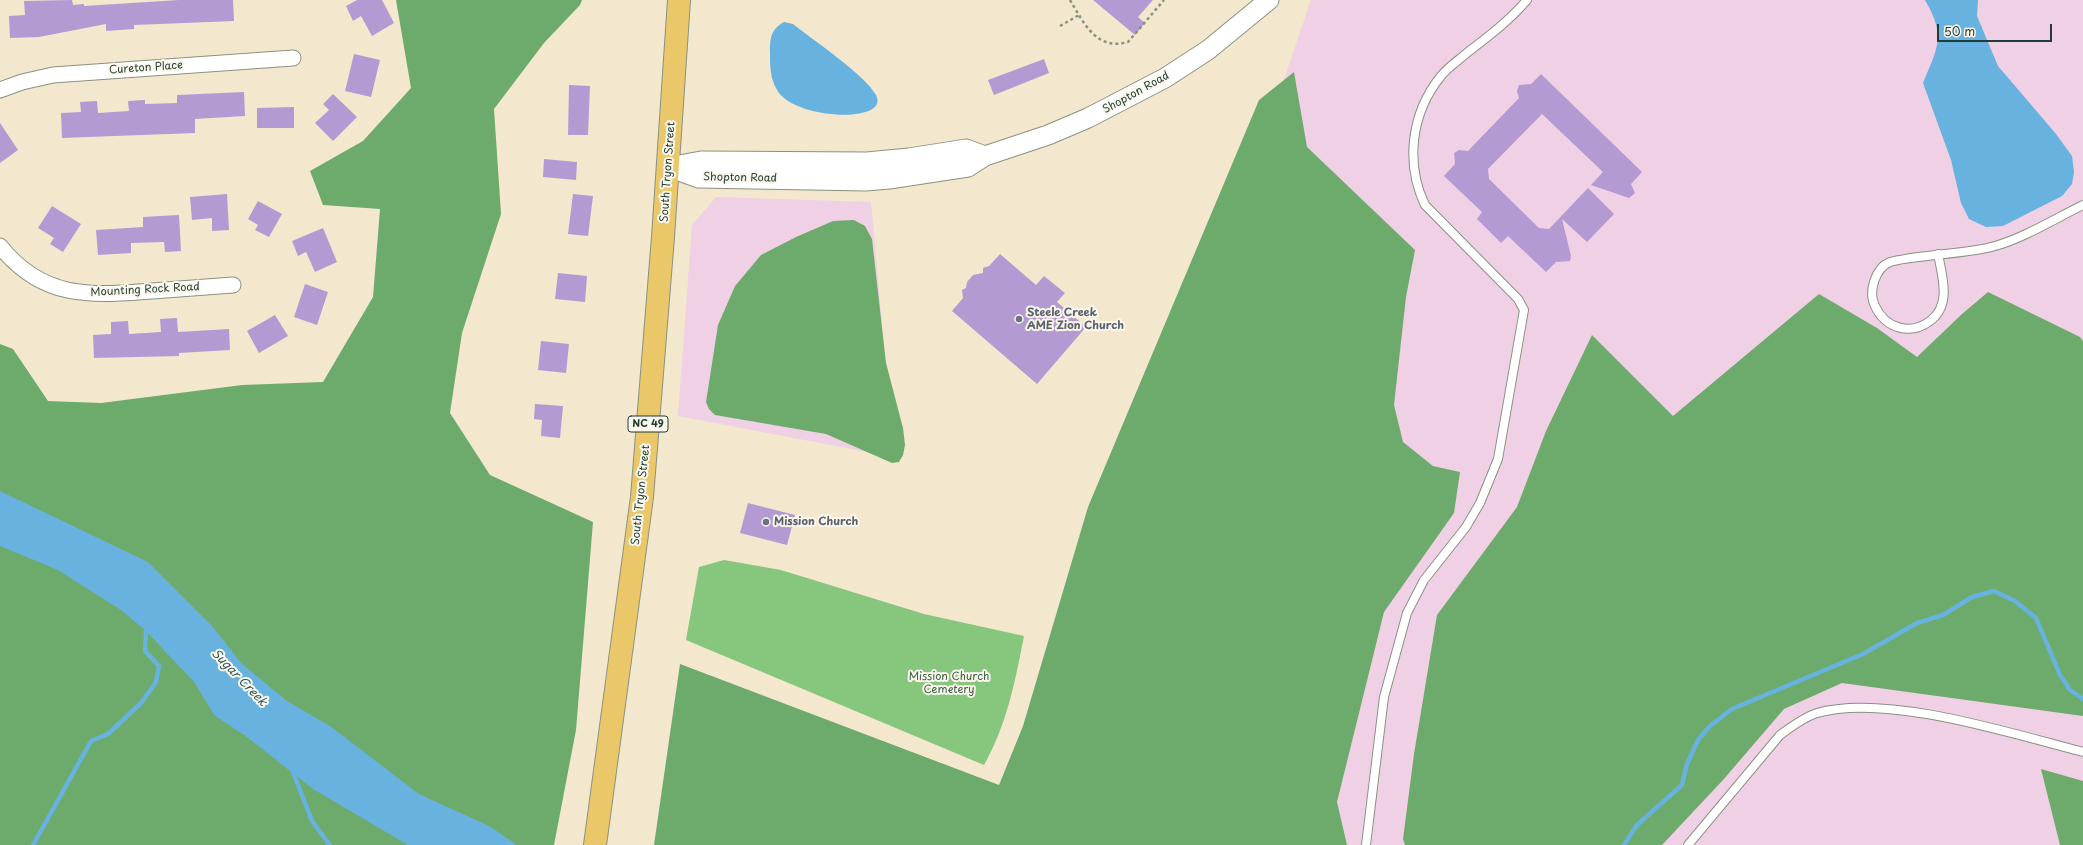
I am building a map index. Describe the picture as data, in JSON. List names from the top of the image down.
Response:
{
  "streets": {
    "main road": ["South Tryon Street", "NC 49"],
    "street": ["Cureton Place", "Shopton Road", "Mounting Rock Road"]
  },
  "crossings": [
    ["Shopton Road", "South Tryon Street"]
  ],
  "water": ["Sugar Creek"],
  "parks": ["Mission Church Cemetery"],
  "places": ["Steele Creek AME Zion Church", "Mission Church"],
  "scale_bar": "50 m"
}
